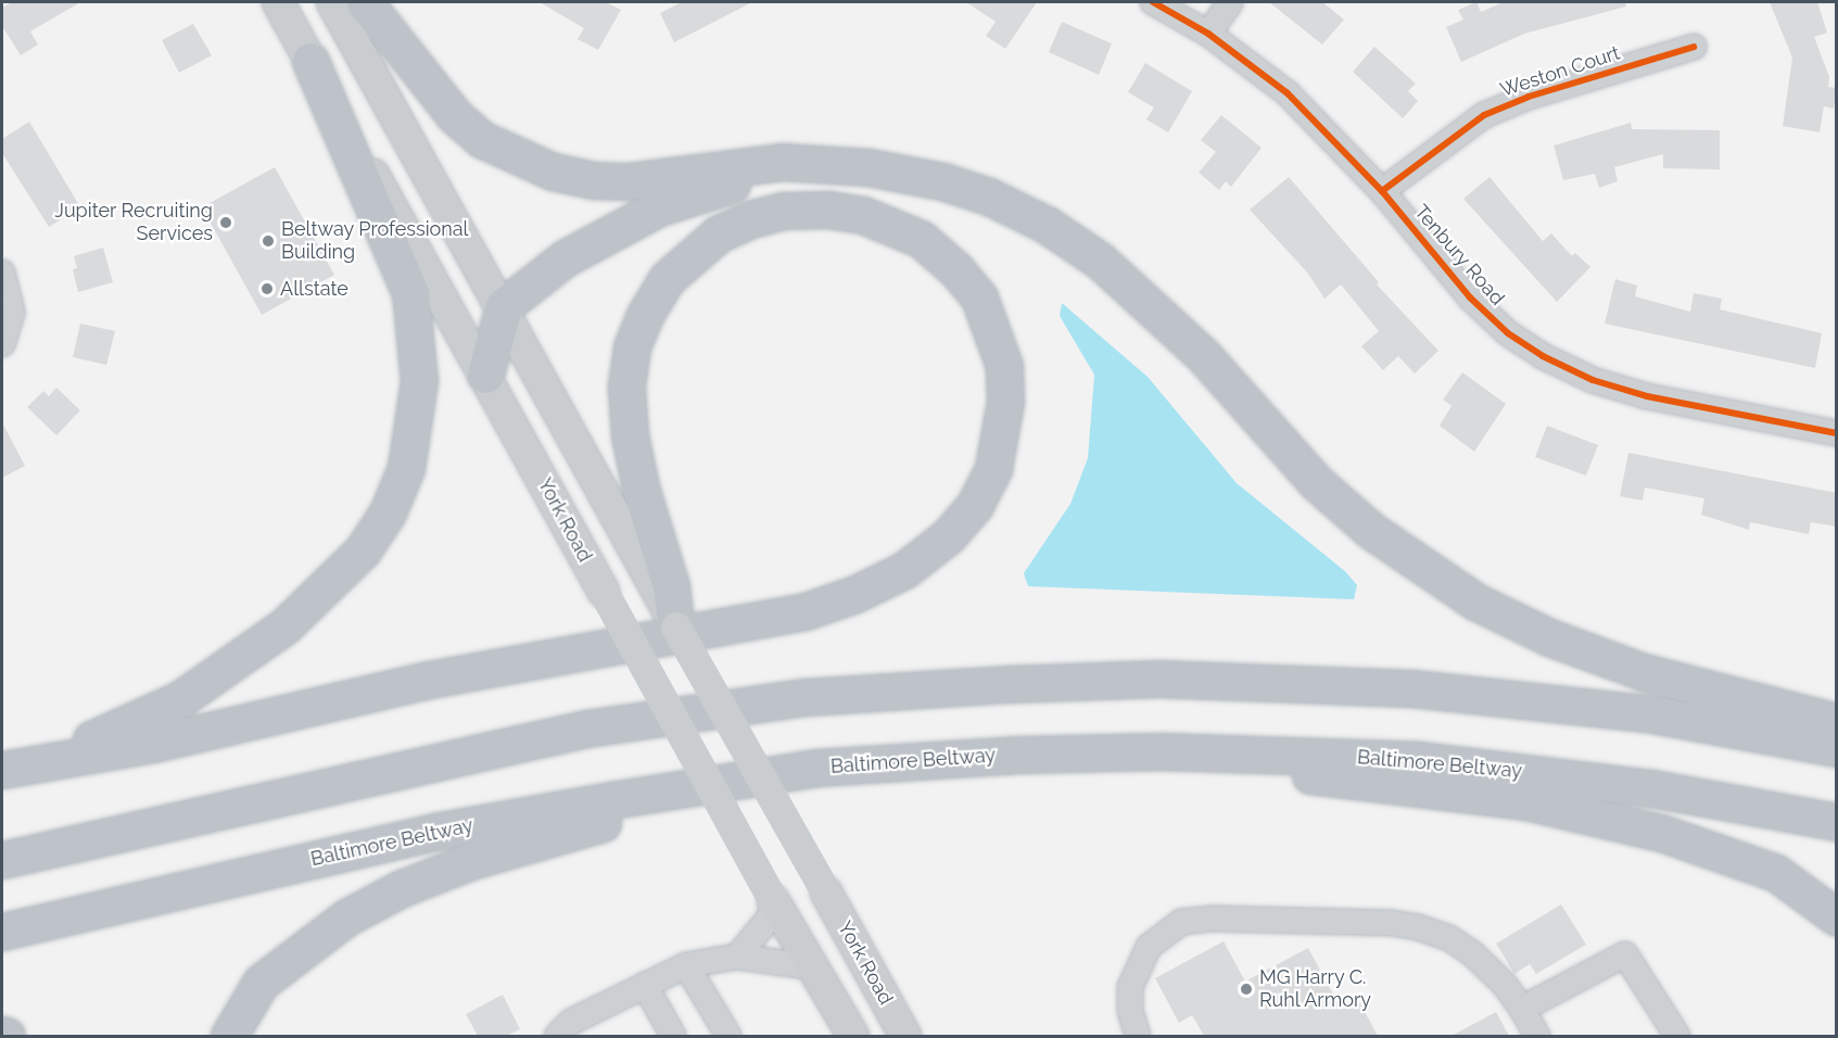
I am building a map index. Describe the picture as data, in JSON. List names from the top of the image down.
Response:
{
  "streets": {
    "highway": ["Baltimore Beltway"],
    "main road": ["York Road"],
    "street": ["Weston Court", "Tenbury Road"]
  },
  "crossings": [
    ["Weston Court", "Tenbury Road"]
  ],
  "places": [
    "Jupiter Recruiting Services",
    "Beltway Professional Building",
    "Allstate",
    "MG Harry C. Ruhl Armory"
  ]
}
